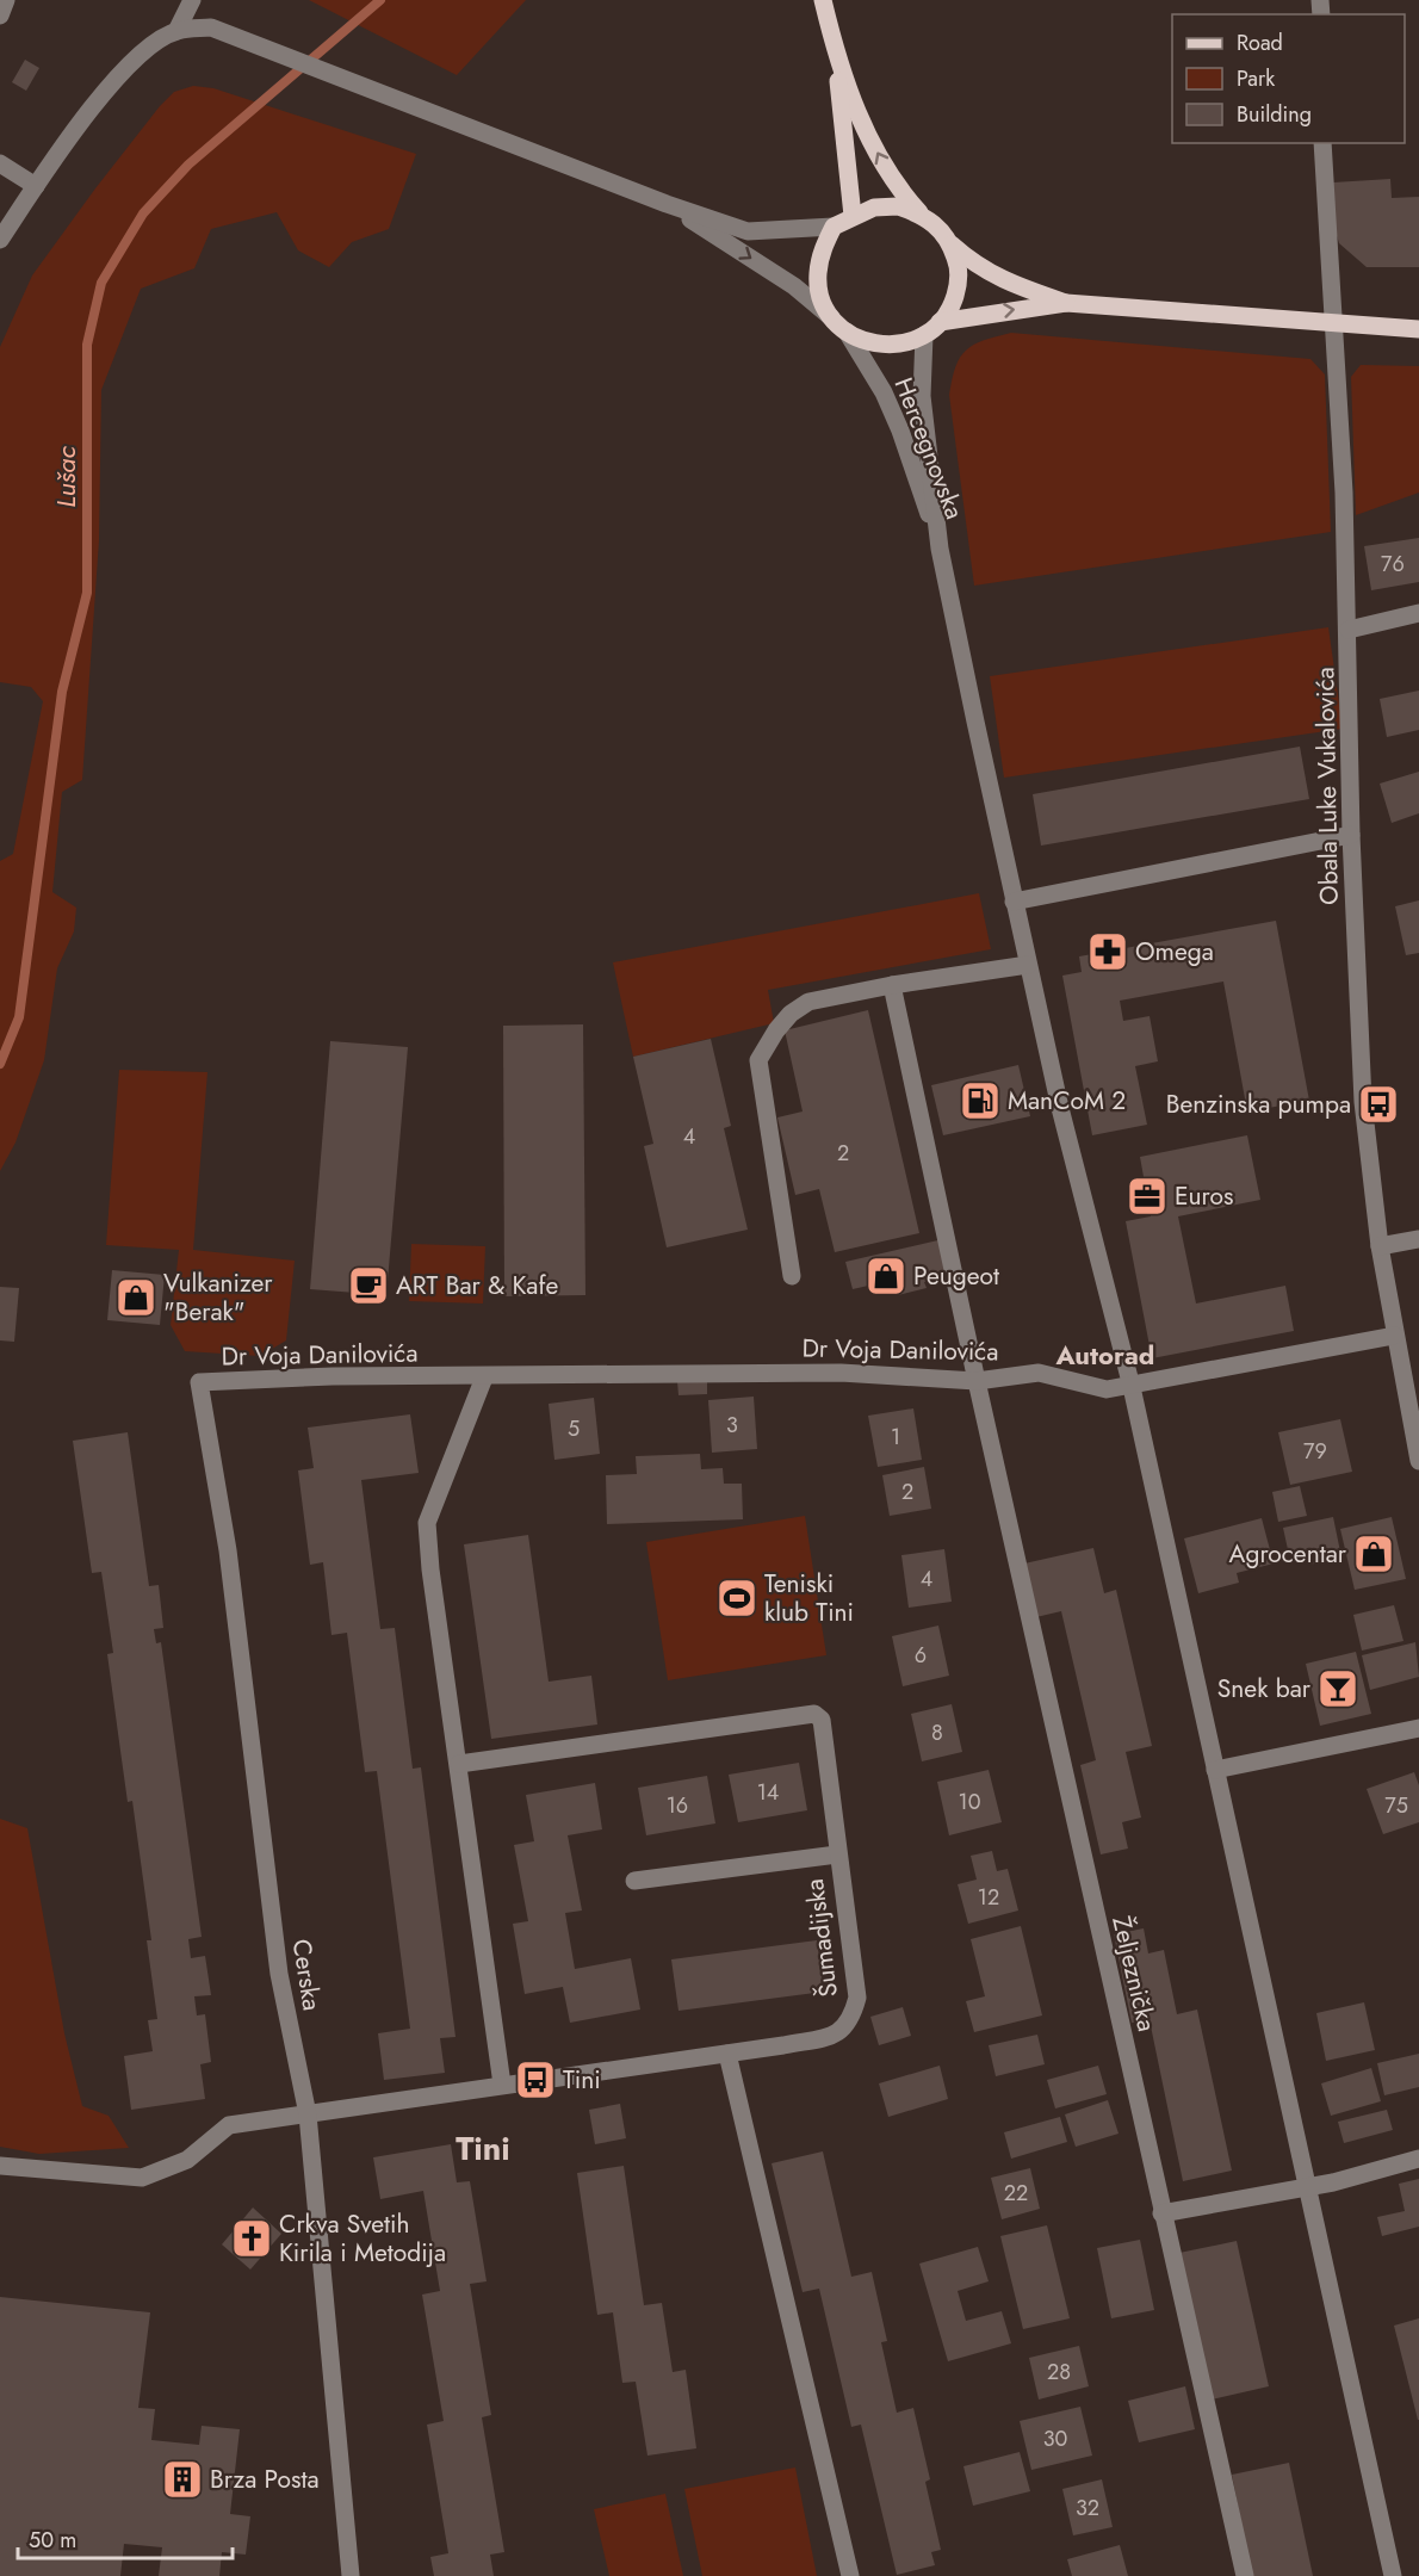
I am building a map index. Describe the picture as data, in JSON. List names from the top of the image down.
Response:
{
  "streets": {
    "street": [
      "Hercegnovska",
      "Obala Luke Vukalovića",
      "Dr Voja Danilovića",
      "Šumadijska",
      "Željeznička",
      "Cerska"
    ]
  },
  "crossings": [
    ["Obala Luke Vukalovića", "Dr Voja Danilovića"],
    ["Dr Voja Danilovića", "Željeznička"],
    ["Dr Voja Danilovića", "Cerska"],
    ["Šumadijska", "Cerska"]
  ],
  "districts": ["Autorad", "Tini"],
  "water": ["Lušac"],
  "places": {
    "pharmacy": ["Omega"],
    "fuel station": ["ManCoM 2"],
    "bus stop": ["Benzinska pumpa", "Tini"],
    "office": ["Euros"],
    "shop": ["Peugeot", "Vulkanizer \"Berak\"", "Agrocentar"],
    "cafe": ["ART Bar & Кafe"],
    "sports": ["Teniski klub Tini"],
    "bar": ["Snek bar"],
    "church": ["Crkva Svetih Kirila i Metodija"],
    "building": ["Brza Posta"]
  },
  "house_numbers": [
    "76",
    "4",
    "2",
    "3",
    "5",
    "1",
    "79",
    "2",
    "4",
    "6",
    "8",
    "14",
    "10",
    "16",
    "75",
    "12",
    "22",
    "28",
    "30",
    "32"
  ],
  "legend": ["Road", "Park", "Building"],
  "scale_bar": "50 m"
}
